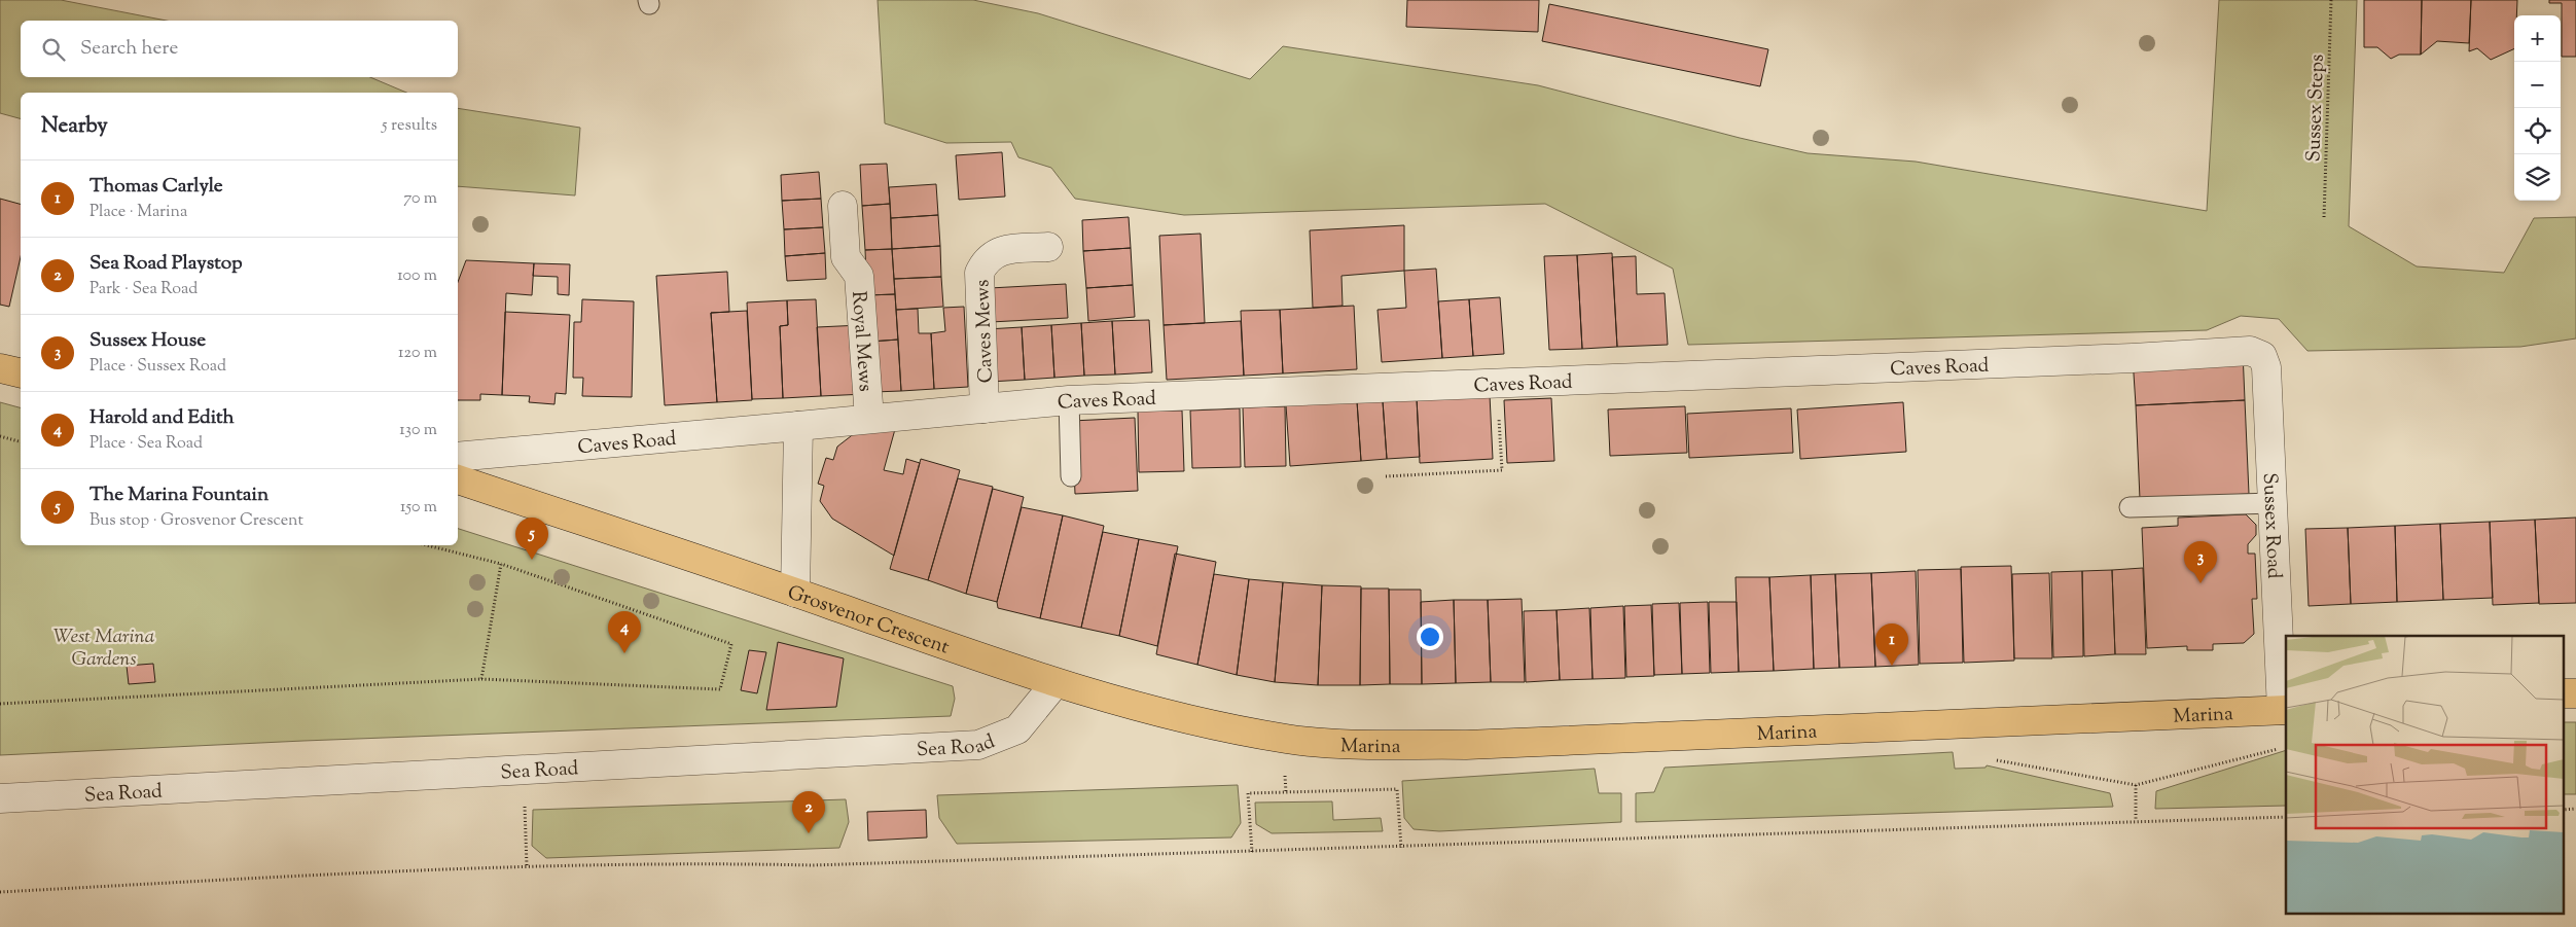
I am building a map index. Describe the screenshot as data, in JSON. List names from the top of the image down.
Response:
{
  "streets": {
    "highway": ["Grosvenor Crescent", "Marina"],
    "street": [
      "Caves Mews",
      "Royal Mews",
      "Caves Road",
      "Sussex Road",
      "Sea Road"
    ],
    "path": ["Sussex Steps"]
  },
  "crossings": [
    ["Caves Mews", "Caves Road"],
    ["Royal Mews", "Caves Road"],
    ["Caves Road", "Sussex Road"],
    ["Sussex Road", "Marina"],
    ["Grosvenor Crescent", "Marina"],
    ["Grosvenor Crescent", "Sea Road"]
  ],
  "parks": ["West Marina Gardens"],
  "page": {
    "map_buttons": ["+", "−"],
    "search": "Search here",
    "heading": ["Nearby", "5 results"],
    "list": [
      {
        "mark": "1",
        "name": "Thomas Carlyle",
        "note": "Place · Marina",
        "value": "70 m"
      },
      {
        "mark": "2",
        "name": "Sea Road Playstop",
        "note": "Park · Sea Road",
        "value": "100 m"
      },
      {
        "mark": "3",
        "name": "Sussex House",
        "note": "Place · Sussex Road",
        "value": "120 m"
      },
      {
        "mark": "4",
        "name": "Harold and Edith",
        "note": "Place · Sea Road",
        "value": "130 m"
      },
      {
        "mark": "5",
        "name": "The Marina Fountain",
        "note": "Bus stop · Grosvenor Crescent",
        "value": "150 m"
      }
    ],
    "pins": [
      "5",
      "3",
      "4",
      "1",
      "2"
    ]
  }
}
